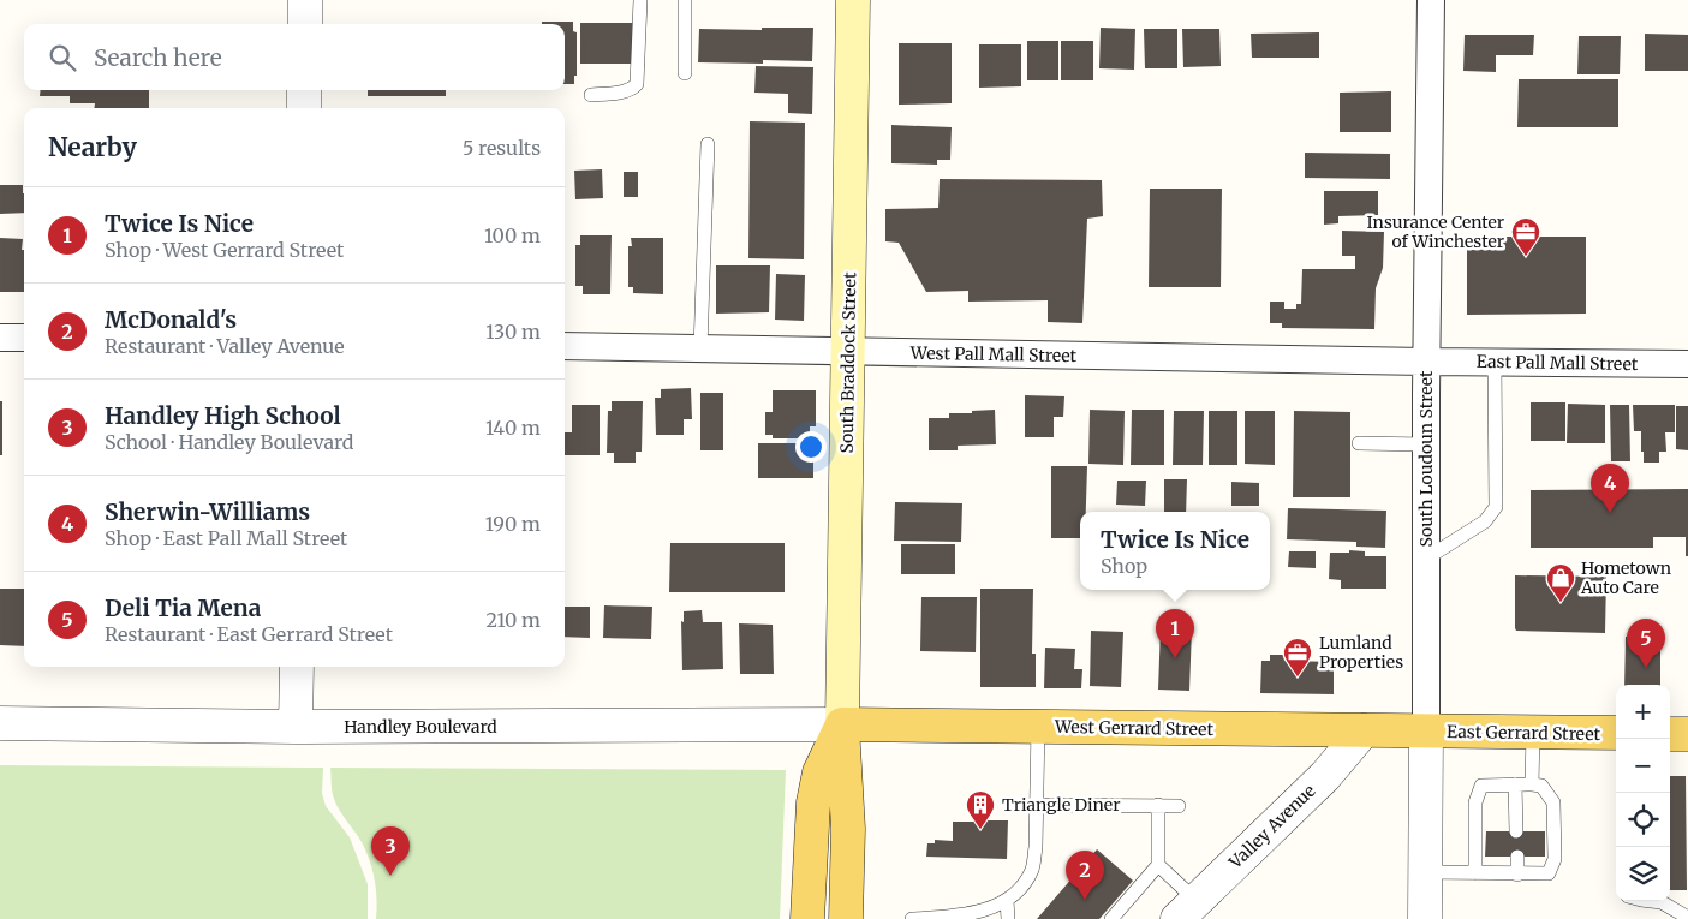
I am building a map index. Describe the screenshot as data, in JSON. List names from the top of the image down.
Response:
{
  "streets": {
    "main road": ["South Braddock Street", "West Gerrard Street", "East Gerrard Street"],
    "street": [
      "West Pall Mall Street",
      "East Pall Mall Street",
      "South Loudoun Street",
      "Handley Boulevard",
      "Valley Avenue"
    ]
  },
  "crossings": [
    ["West Pall Mall Street", "South Braddock Street"],
    ["West Pall Mall Street", "East Pall Mall Street"],
    ["West Pall Mall Street", "South Loudoun Street"],
    ["South Braddock Street", "Handley Boulevard"],
    ["South Braddock Street", "West Gerrard Street"],
    ["East Pall Mall Street", "South Loudoun Street"],
    ["South Loudoun Street", "West Gerrard Street"],
    ["South Loudoun Street", "East Gerrard Street"],
    ["Handley Boulevard", "West Gerrard Street"],
    ["West Gerrard Street", "East Gerrard Street"],
    ["West Gerrard Street", "Valley Avenue"]
  ],
  "places": {
    "office": ["Insurance Center of Winchester", "Lumland Properties"],
    "shop": ["Hometown Auto Care"],
    "building": ["Triangle Diner"]
  },
  "page": {
    "search": "Search here",
    "heading": ["Nearby", "5 results"],
    "list": [
      {
        "mark": "1",
        "name": "Twice Is Nice",
        "note": "Shop · West Gerrard Street",
        "value": "100 m"
      },
      {
        "mark": "2",
        "name": "McDonald's",
        "note": "Restaurant · Valley Avenue",
        "value": "130 m"
      },
      {
        "mark": "3",
        "name": "Handley High School",
        "note": "School · Handley Boulevard",
        "value": "140 m"
      },
      {
        "mark": "4",
        "name": "Sherwin-Williams",
        "note": "Shop · East Pall Mall Street",
        "value": "190 m"
      },
      {
        "mark": "5",
        "name": "Deli Tia Mena",
        "note": "Restaurant · East Gerrard Street",
        "value": "210 m"
      }
    ],
    "pins": [
      "4",
      "1",
      "5",
      "3",
      "2"
    ],
    "popup": ["Twice Is Nice", "Shop"],
    "map_buttons": ["+", "−"]
  }
}
